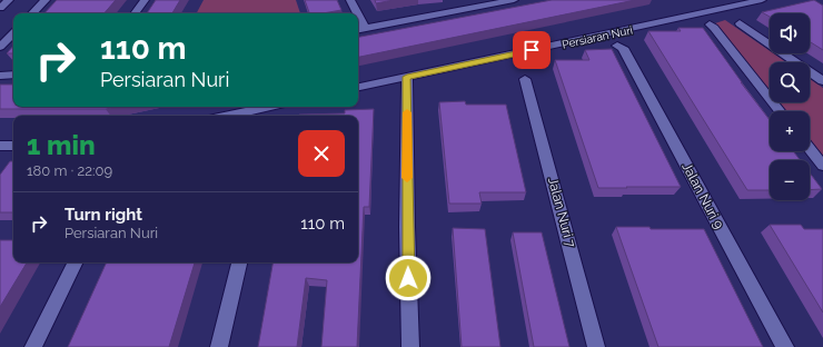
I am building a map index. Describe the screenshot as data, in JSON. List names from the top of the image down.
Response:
{
  "streets": {
    "street": ["Persiaran Nuri", "Jalan Nuri 9", "Jalan Nuri 7"]
  },
  "page": {
    "map_buttons": ["+", "−"],
    "turn": ["110 m", "Persiaran Nuri"],
    "heading": ["1 min", "180 m · 22:09"],
    "list": [
      {
        "name": "Turn right",
        "note": "Persiaran Nuri",
        "value": "110 m"
      }
    ]
  }
}
